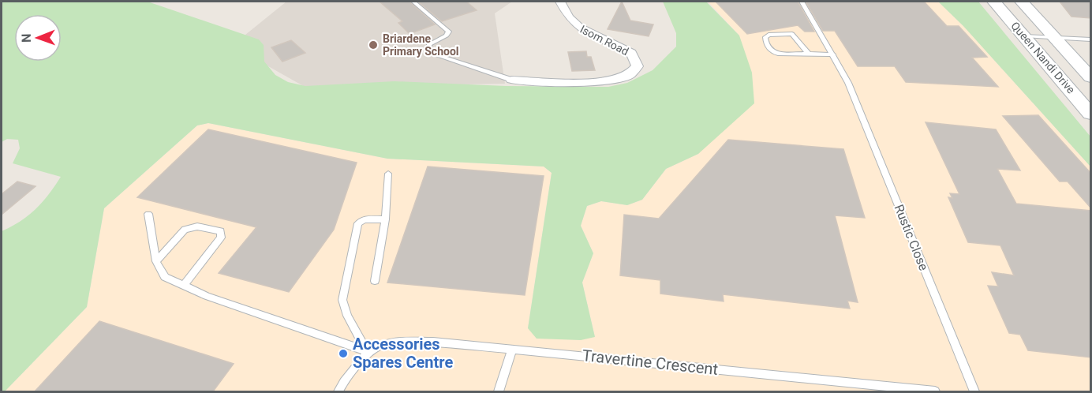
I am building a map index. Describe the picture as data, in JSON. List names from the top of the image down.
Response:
{
  "streets": {
    "main road": ["Queen Nandi Drive"],
    "street": ["Isom Road"],
    "lane": ["Rustic Close", "Travertine Crescent"]
  },
  "places": ["Briardene Primary School", "Accessories Spares Centre"],
  "north": "left"
}
